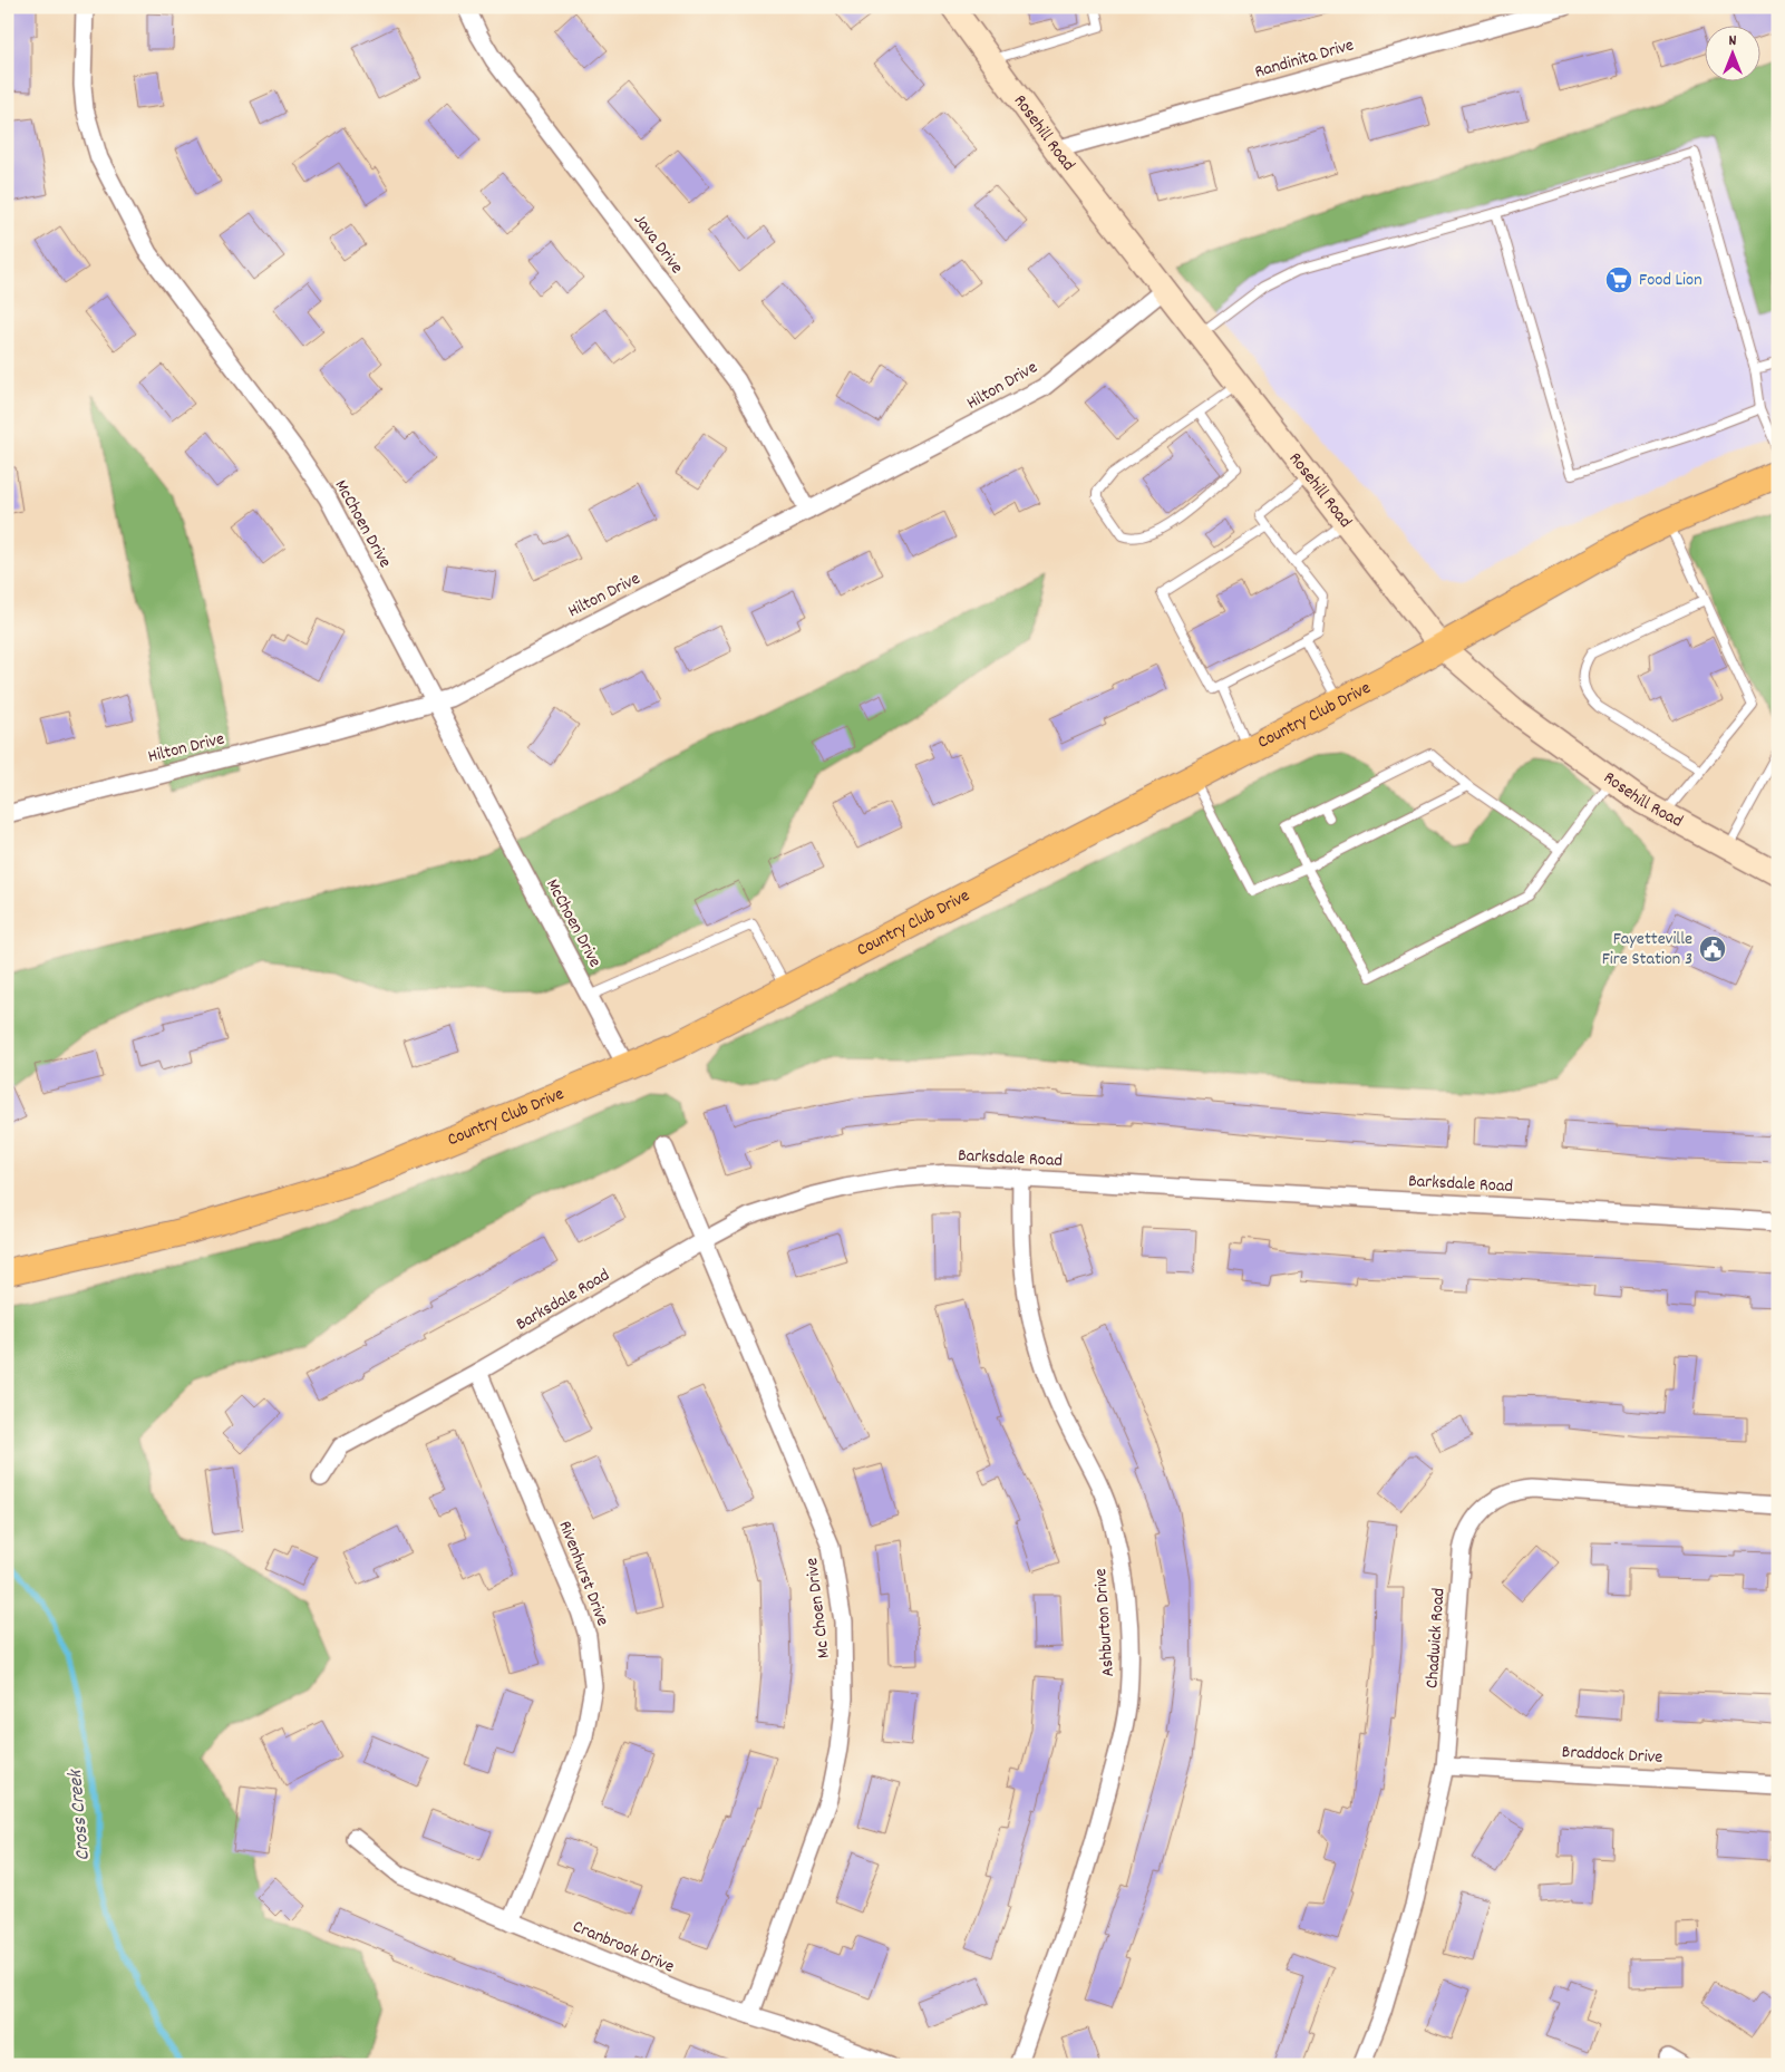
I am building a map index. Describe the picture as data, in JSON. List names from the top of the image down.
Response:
{
  "streets": {
    "main road": ["Rosehill Road", "Country Club Drive"],
    "street": [
      "Randinita Drive",
      "Java Drive",
      "Hilton Drive",
      "McChoen Drive",
      "Barksdale Road",
      "Rivenhurst Drive",
      "Mc Choen Drive",
      "Ashburton Drive",
      "Chadwick Road",
      "Braddock Drive",
      "Cranbrook Drive"
    ]
  },
  "crossings": [
    ["Randinita Drive", "Rosehill Road"],
    ["Rosehill Road", "Hilton Drive"],
    ["Rosehill Road", "Country Club Drive"],
    ["Java Drive", "Hilton Drive"],
    ["Hilton Drive", "McChoen Drive"],
    ["McChoen Drive", "Country Club Drive"],
    ["Barksdale Road", "Rivenhurst Drive"],
    ["Barksdale Road", "Mc Choen Drive"],
    ["Barksdale Road", "Ashburton Drive"],
    ["Rivenhurst Drive", "Cranbrook Drive"],
    ["Mc Choen Drive", "Cranbrook Drive"],
    ["Chadwick Road", "Braddock Drive"]
  ],
  "water": ["Cross Creek"],
  "places": {
    "supermarket": ["Food Lion"],
    "public building": ["Fayetteville Fire Station 3"]
  },
  "north": "top"
}
